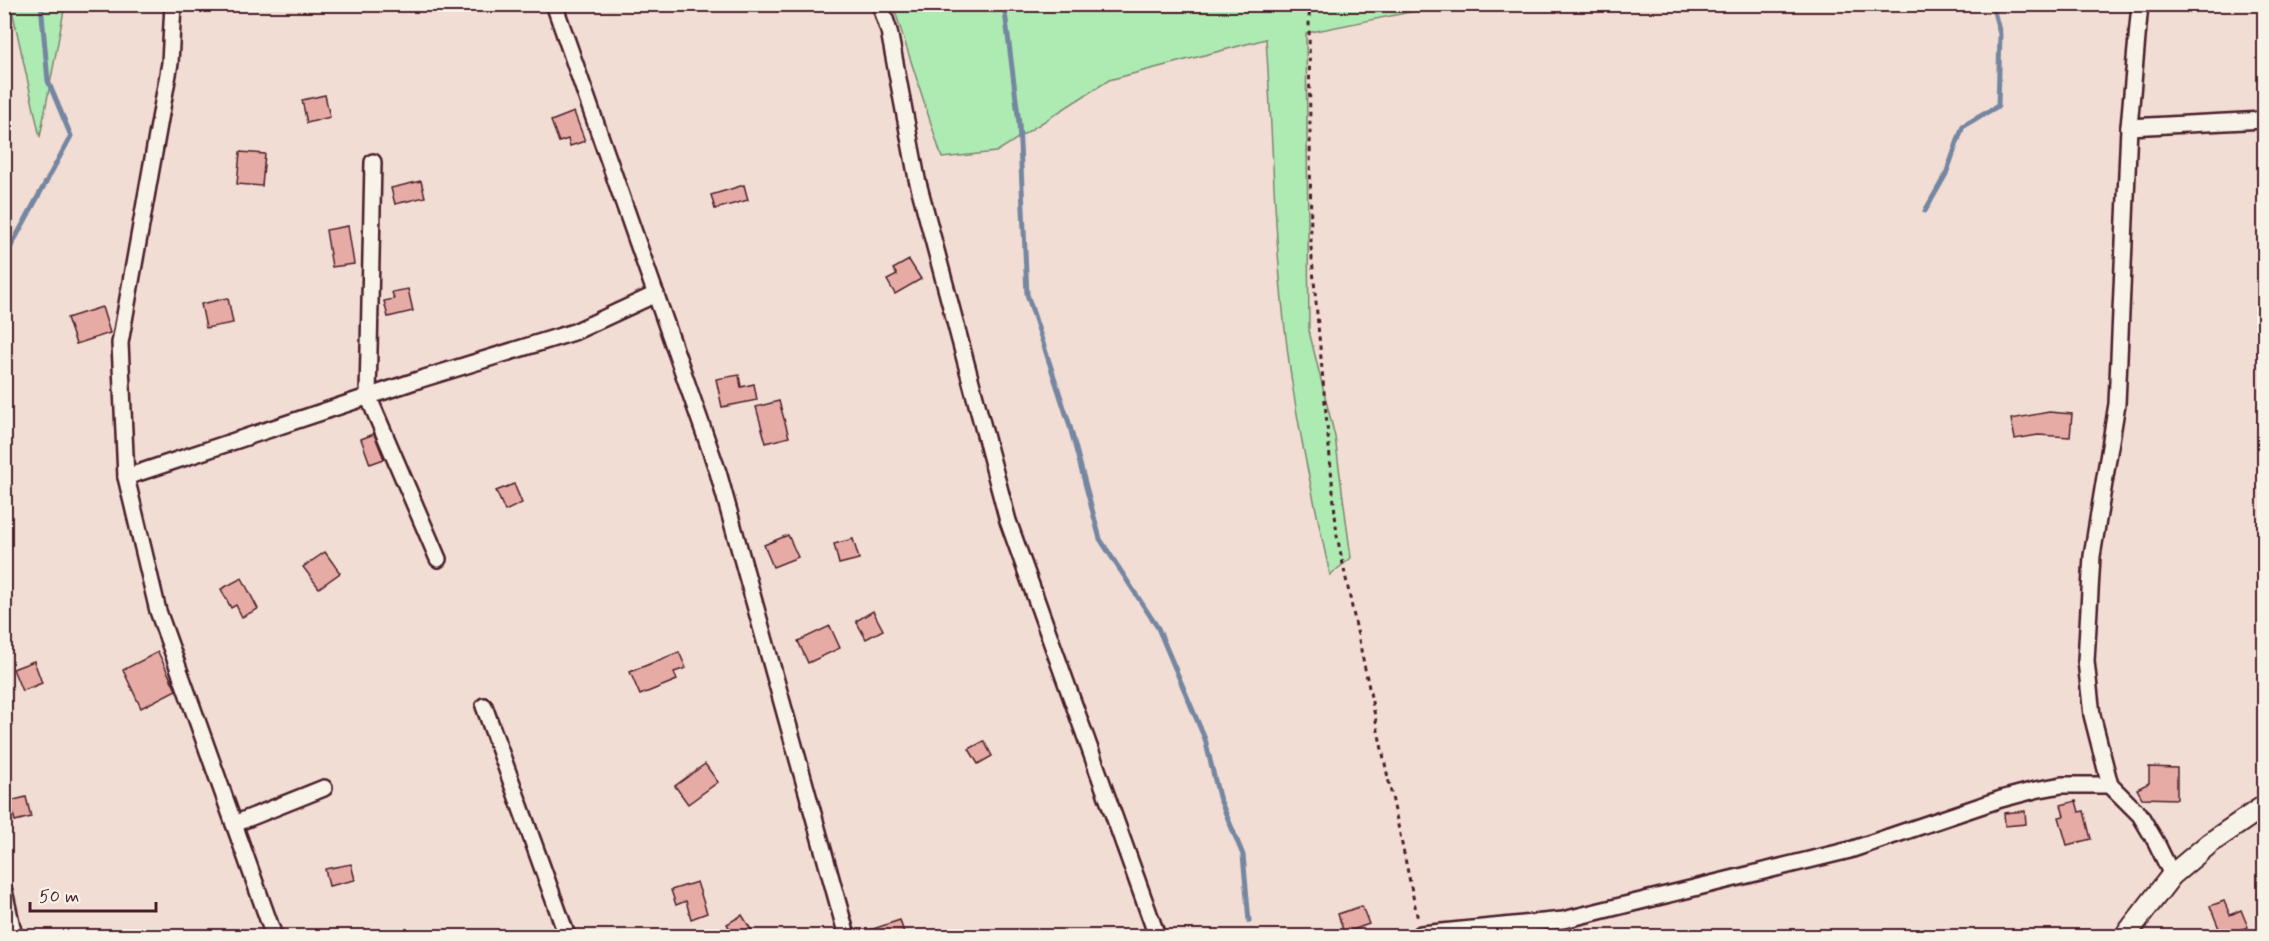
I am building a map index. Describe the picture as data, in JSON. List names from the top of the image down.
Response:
{
  "scale_bar": "50 m"
}
